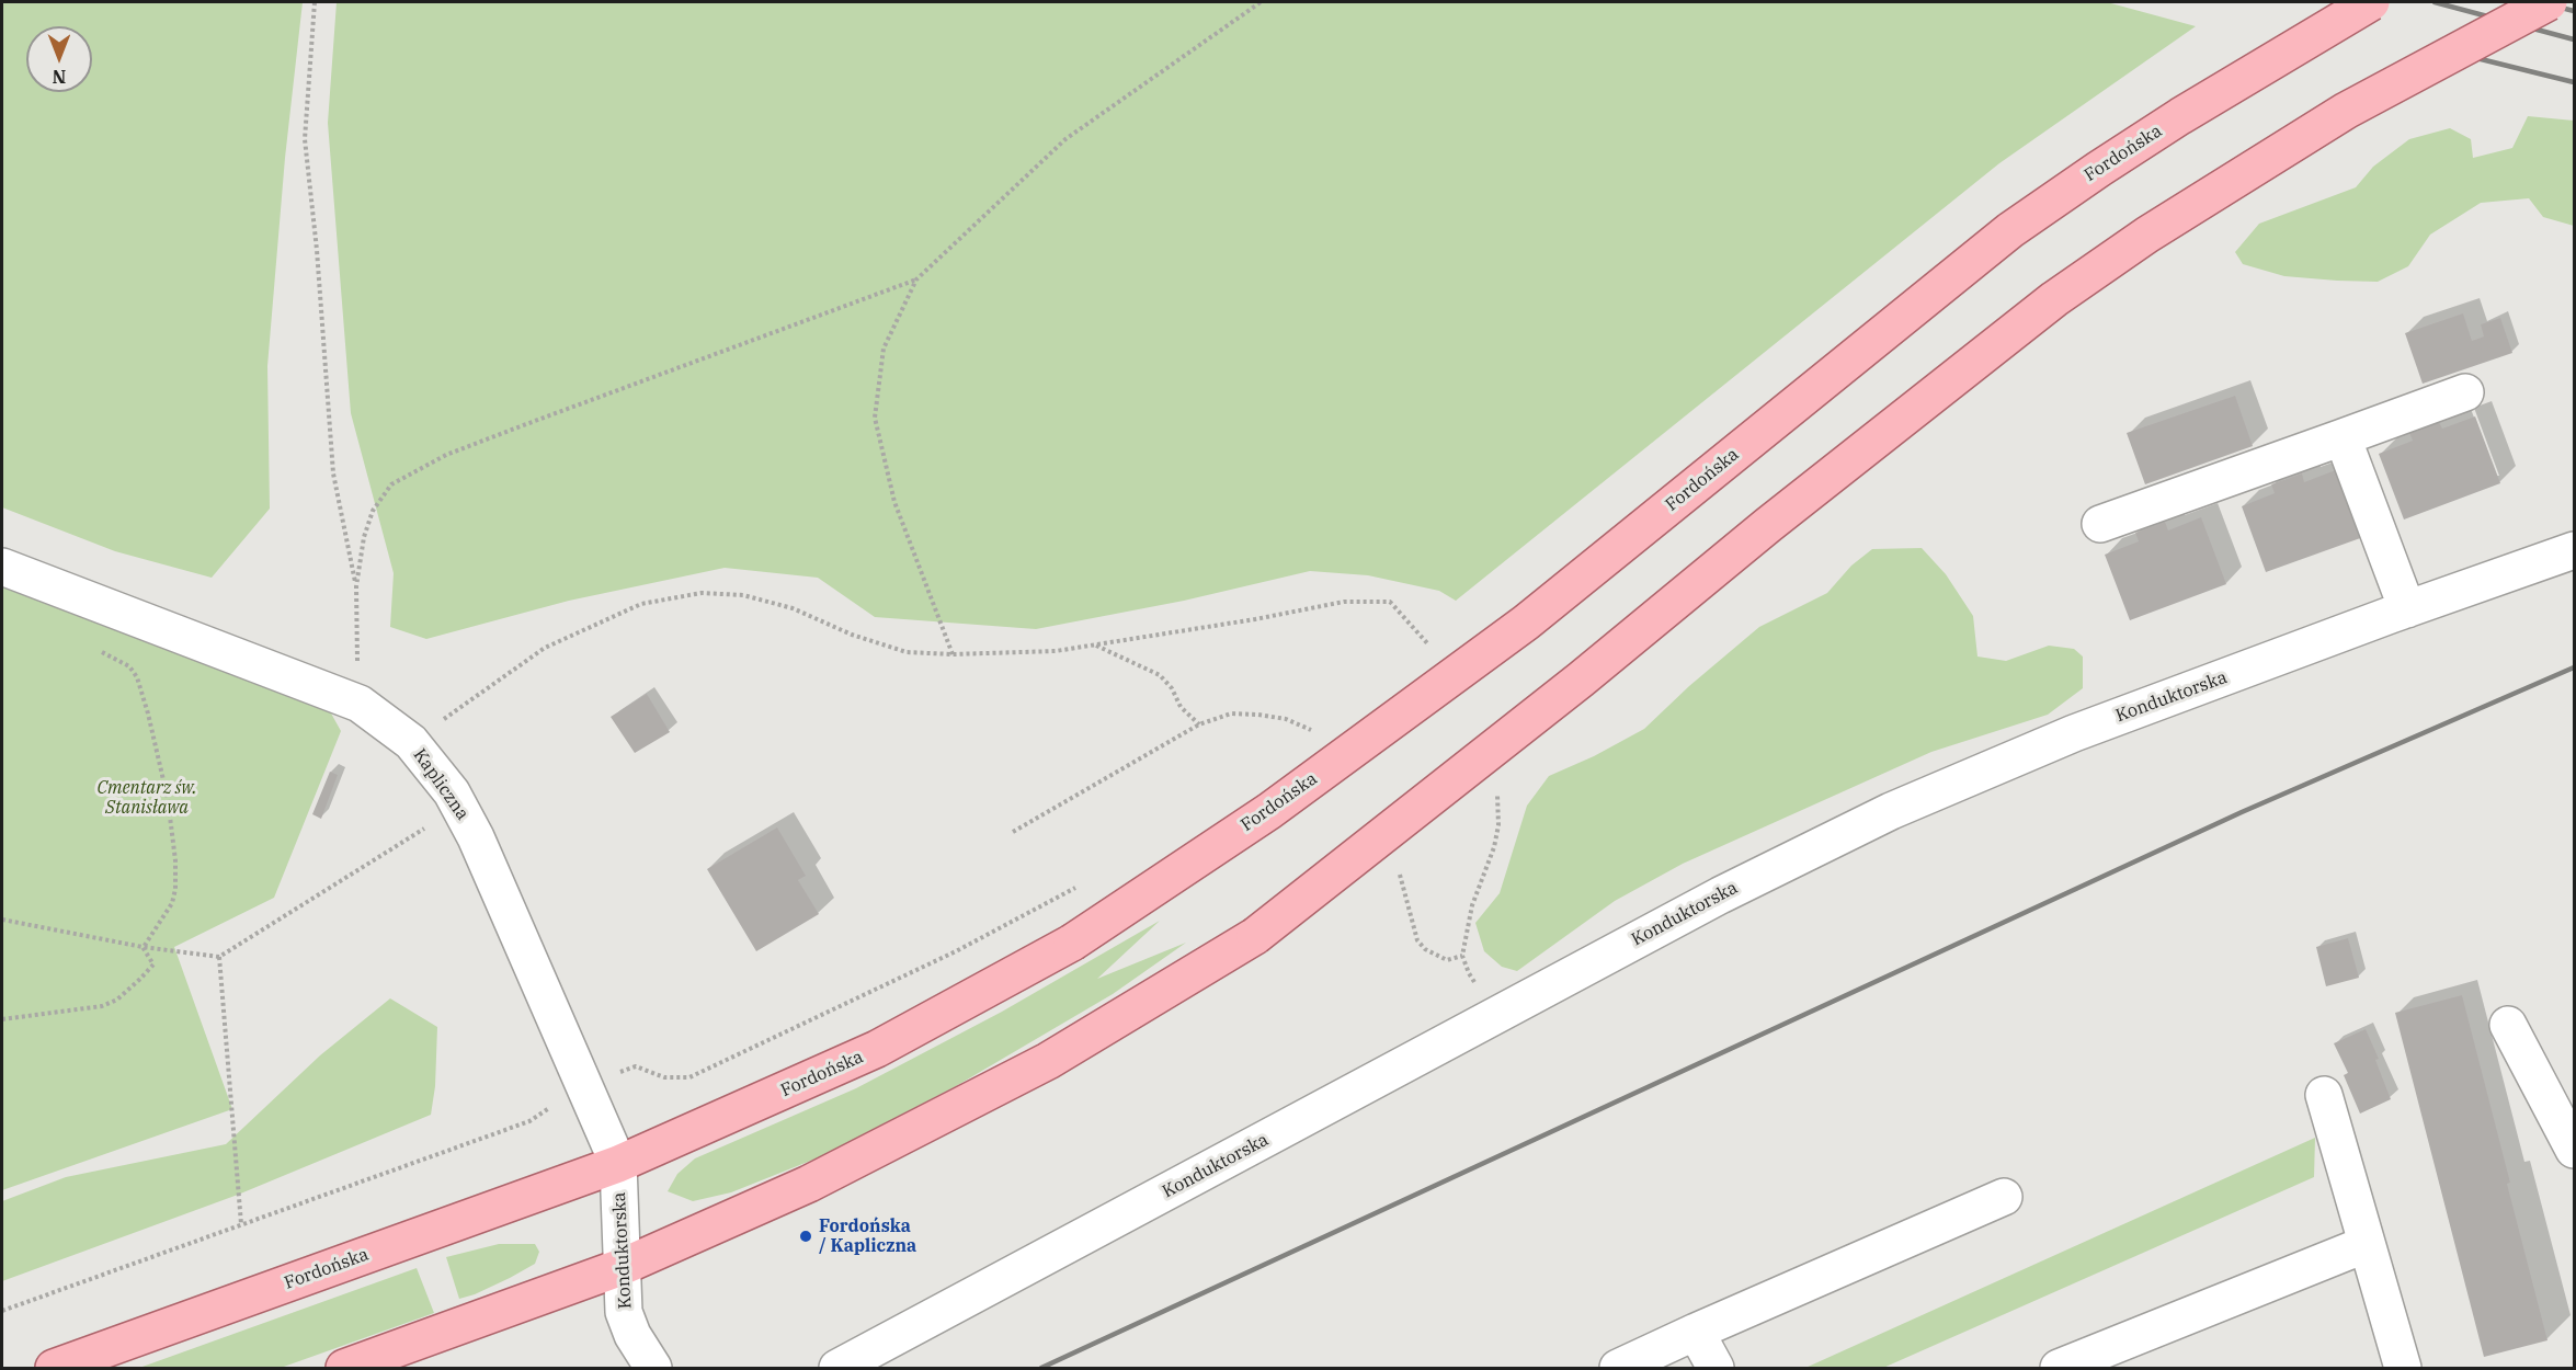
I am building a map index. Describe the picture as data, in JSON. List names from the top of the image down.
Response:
{
  "streets": {
    "main road": ["Fordońska"],
    "street": ["Konduktorska", "Kapliczna"]
  },
  "crossings": [
    ["Fordońska", "Konduktorska"],
    ["Fordońska", "Kapliczna"],
    ["Konduktorska", "Kapliczna"]
  ],
  "parks": ["Cmentarz św. Stanisława"],
  "places": ["Fordońska / Kapliczna"],
  "north": "bottom"
}
